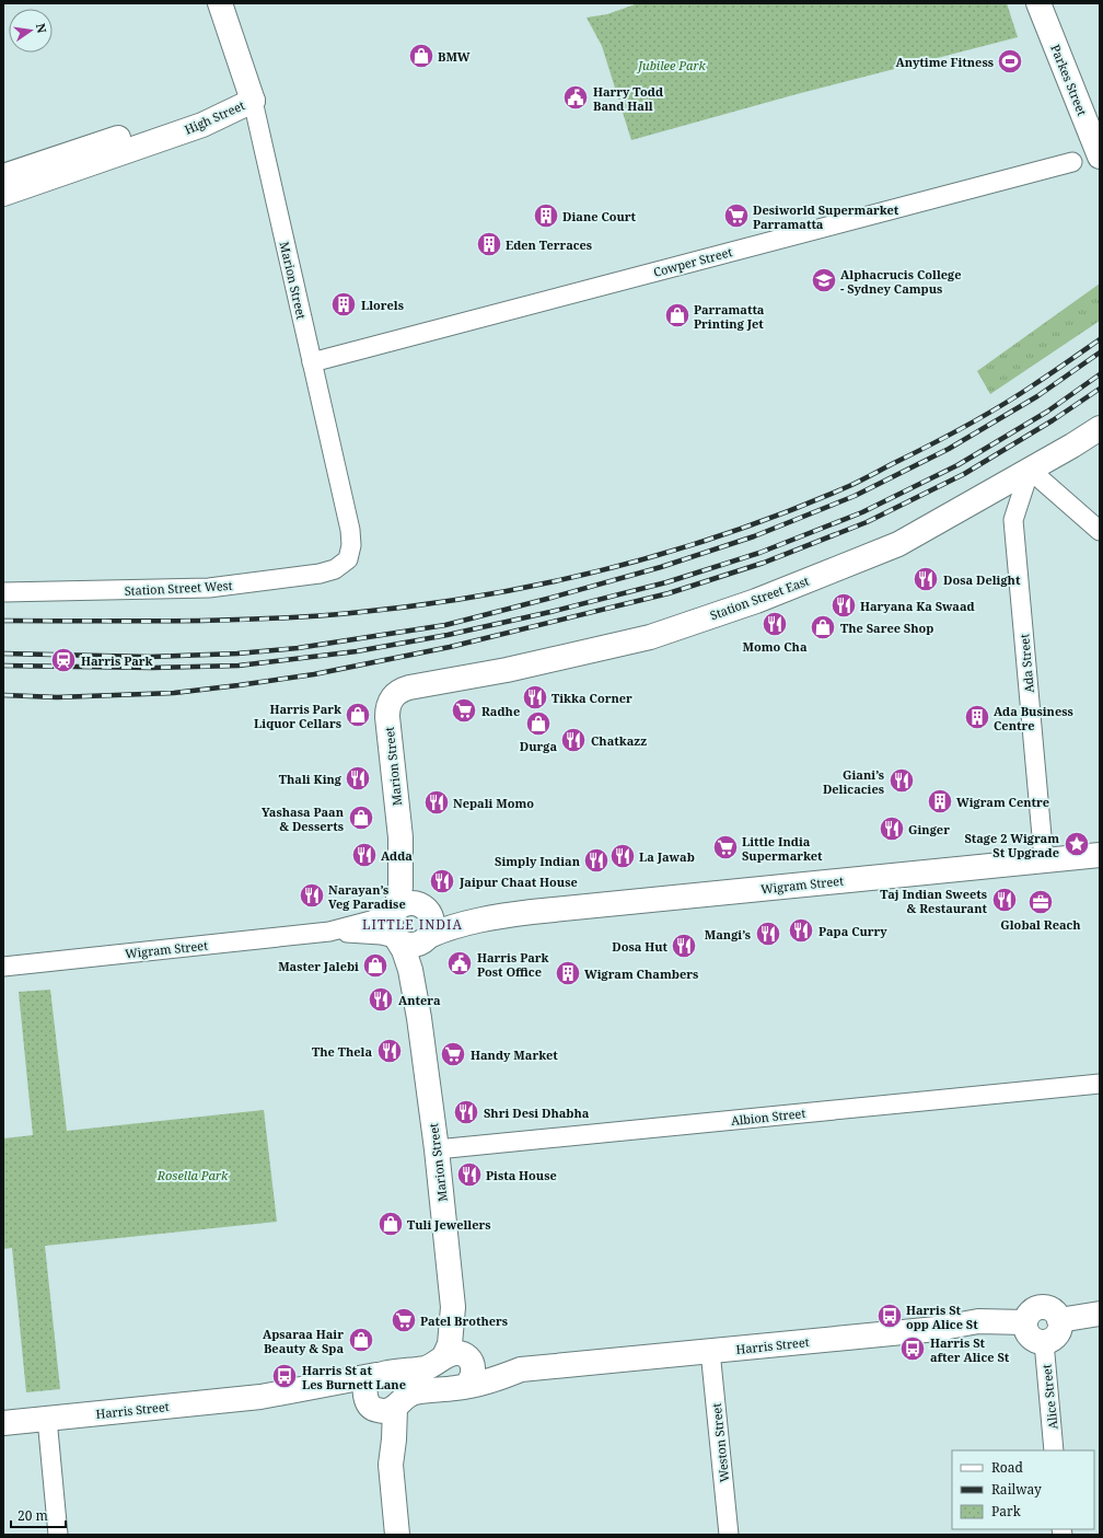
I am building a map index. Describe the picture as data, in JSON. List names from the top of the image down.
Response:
{
  "streets": {
    "street": [
      "Parkes Street",
      "High Street",
      "Cowper Street",
      "Marion Street",
      "Station Street West",
      "Station Street East",
      "Ada Street",
      "Wigram Street",
      "Albion Street",
      "Harris Street",
      "Alice Street",
      "Weston Street"
    ]
  },
  "crossings": [
    ["High Street", "Marion Street"],
    ["Cowper Street", "Marion Street"],
    ["Marion Street", "Station Street West"],
    ["Marion Street", "Station Street East"],
    ["Marion Street", "Wigram Street"],
    ["Marion Street", "Albion Street"],
    ["Marion Street", "Harris Street"],
    ["Station Street East", "Ada Street"],
    ["Ada Street", "Wigram Street"],
    ["Harris Street", "Alice Street"],
    ["Harris Street", "Weston Street"]
  ],
  "districts": ["LITTLE INDIA"],
  "parks": ["Jubilee Park", "Rosella Park"],
  "places": {
    "shop": [
      "BMW",
      "Parramatta Printing Jet",
      "The Saree Shop",
      "Harris Park Liquor Cellars",
      "Durga",
      "Yashasa Paan & Desserts",
      "Master Jalebi",
      "Tuli Jewellers",
      "Apsaraa Hair Beauty & Spa"
    ],
    "sports": ["Anytime Fitness"],
    "public building": ["Harry Todd Band Hall", "Harris Park Post Office"],
    "building": [
      "Diane Court",
      "Eden Terraces",
      "Llorels",
      "Ada Business Centre",
      "Wigram Centre",
      "Wigram Chambers"
    ],
    "supermarket": [
      "Desiworld Supermarket Parramatta",
      "Radhe",
      "Little India Supermarket",
      "Handy Market",
      "Patel Brothers"
    ],
    "school or university": ["Alphacrucis College - Sydney Campus"],
    "restaurant": [
      "Dosa Delight",
      "Haryana Ka Swaad",
      "Momo Cha",
      "Tikka Corner",
      "Chatkazz",
      "Thali King",
      "Giani’s Delicacies",
      "Nepali Momo",
      "Ginger",
      "Adda",
      "La Jawab",
      "Simply Indian",
      "Jaipur Chaat House",
      "Narayan’s Veg Paradise",
      "Taj Indian Sweets & Restaurant",
      "Papa Curry",
      "Mangi’s",
      "Dosa Hut",
      "Antera",
      "The Thela",
      "Shri Desi Dhabha",
      "Pista House"
    ],
    "station": ["Harris Park"],
    "place": ["Stage 2 Wigram St Upgrade"],
    "office": ["Global Reach"],
    "bus stop": ["Harris St opp Alice St", "Harris St after Alice St", "Harris St at Les Burnett Lane"]
  },
  "legend": ["Road", "Railway", "Park"],
  "scale_bar": "20 m",
  "north": "right"
}
